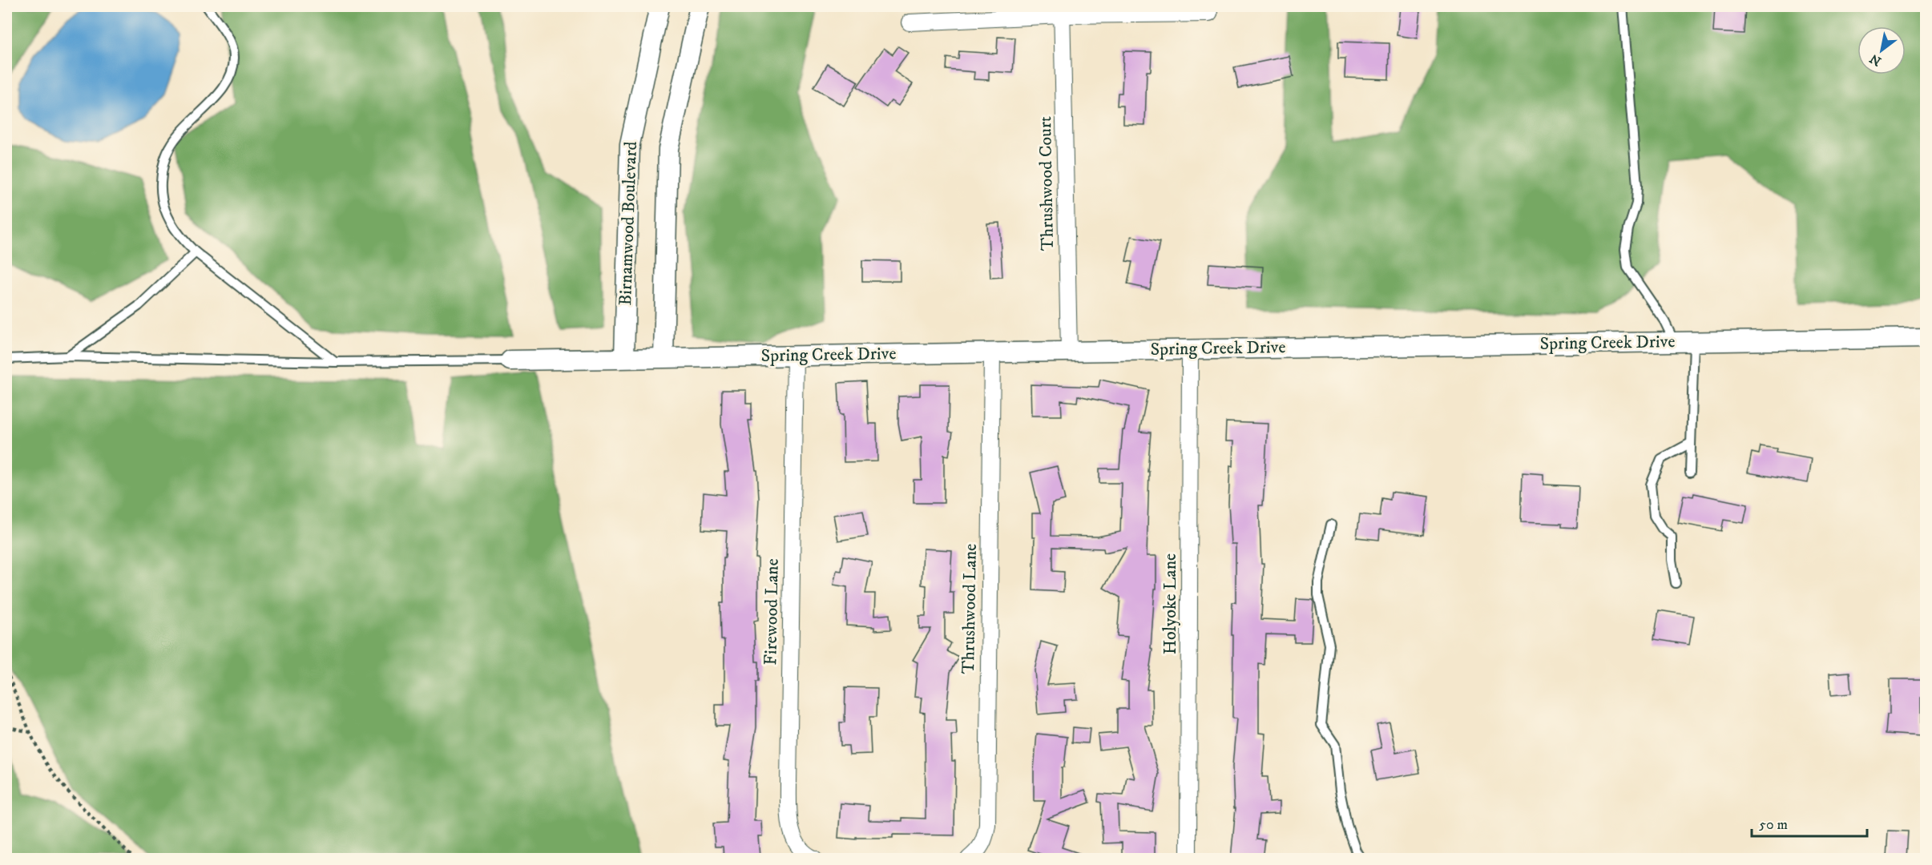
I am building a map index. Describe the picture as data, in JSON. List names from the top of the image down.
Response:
{
  "streets": {
    "street": [
      "Thrushwood Court",
      "Birnamwood Boulevard",
      "Spring Creek Drive",
      "Holyoke Lane",
      "Thrushwood Lane",
      "Firewood Lane"
    ]
  },
  "crossings": [
    ["Thrushwood Court", "Spring Creek Drive"],
    ["Birnamwood Boulevard", "Spring Creek Drive"],
    ["Spring Creek Drive", "Holyoke Lane"],
    ["Spring Creek Drive", "Thrushwood Lane"],
    ["Spring Creek Drive", "Firewood Lane"]
  ],
  "scale_bar": "50 m",
  "north": "bottom left"
}
